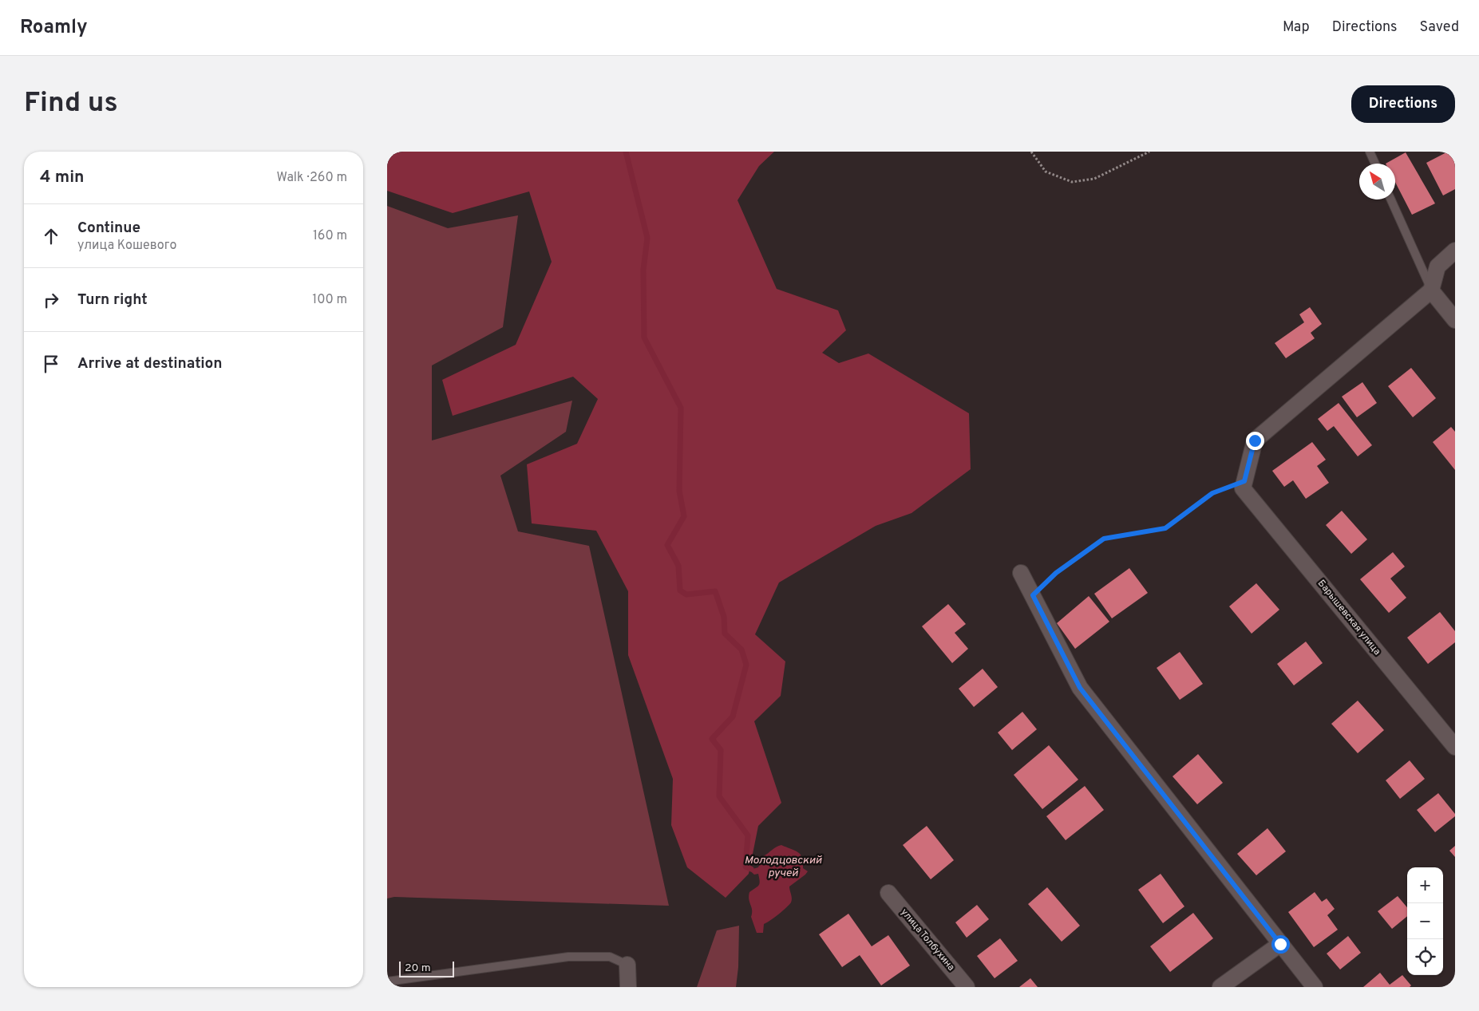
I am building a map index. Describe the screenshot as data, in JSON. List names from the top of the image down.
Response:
{
  "streets": {
    "street": ["Барышевская улица", "улица Толбухина"]
  },
  "water": ["Молодцовский ручей"],
  "scale_bar": "20 m",
  "north": "top left",
  "page": {
    "header": "Roamly",
    "nav": ["Map", "Directions", "Saved"],
    "buttons": "Directions",
    "title": "Find us",
    "heading": ["4 min", "Walk · 260 m"],
    "list": [
      ["Continue", "улица Кошевого", "160 m"],
      ["Turn right", "100 m"],
      "Arrive at destination"
    ],
    "map_buttons": ["+", "−"],
    "scale": "20 m"
  }
}
